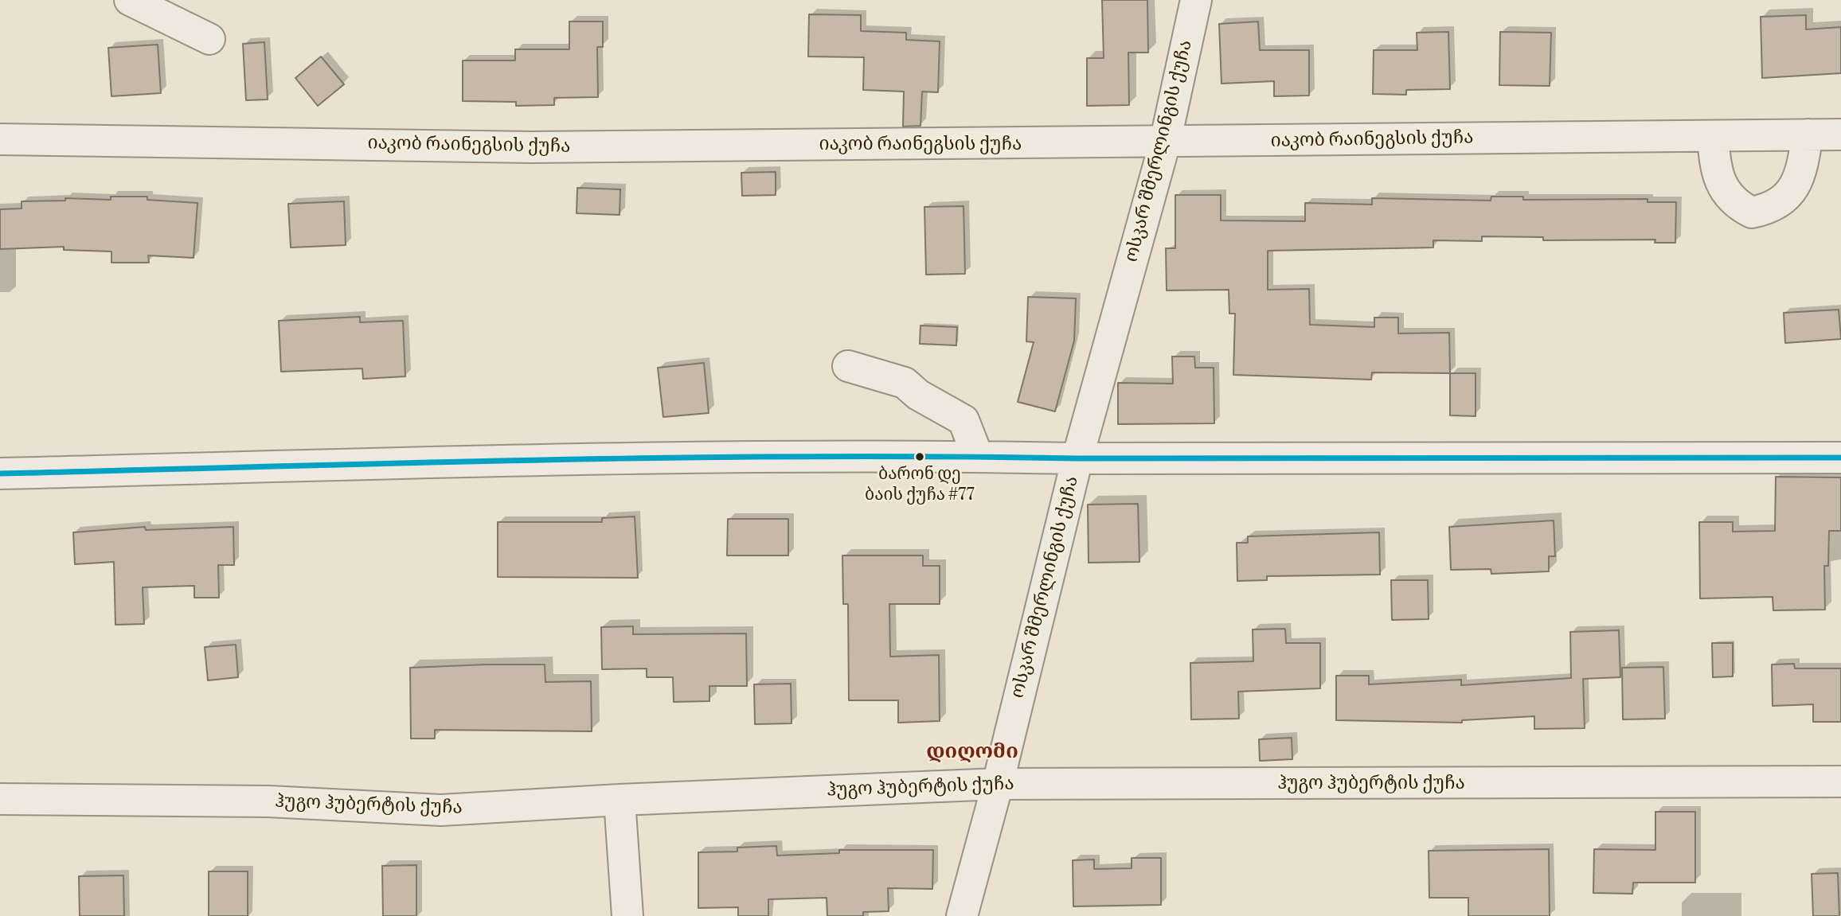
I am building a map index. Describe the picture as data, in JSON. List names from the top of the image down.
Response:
{
  "streets": {
    "street": ["იაკობ რაინეგსის ქუჩა", "ოსკარ შმერლინგის ქუჩა", "ჰუგო ჰუბერტის ქუჩა"]
  },
  "crossings": [
    ["იაკობ რაინეგსის ქუჩა", "ოსკარ შმერლინგის ქუჩა"],
    ["ოსკარ შმერლინგის ქუჩა", "ჰუგო ჰუბერტის ქუჩა"]
  ],
  "districts": ["დიღომი"],
  "places": ["ბარონ დე ბაის ქუჩა #77"]
}
